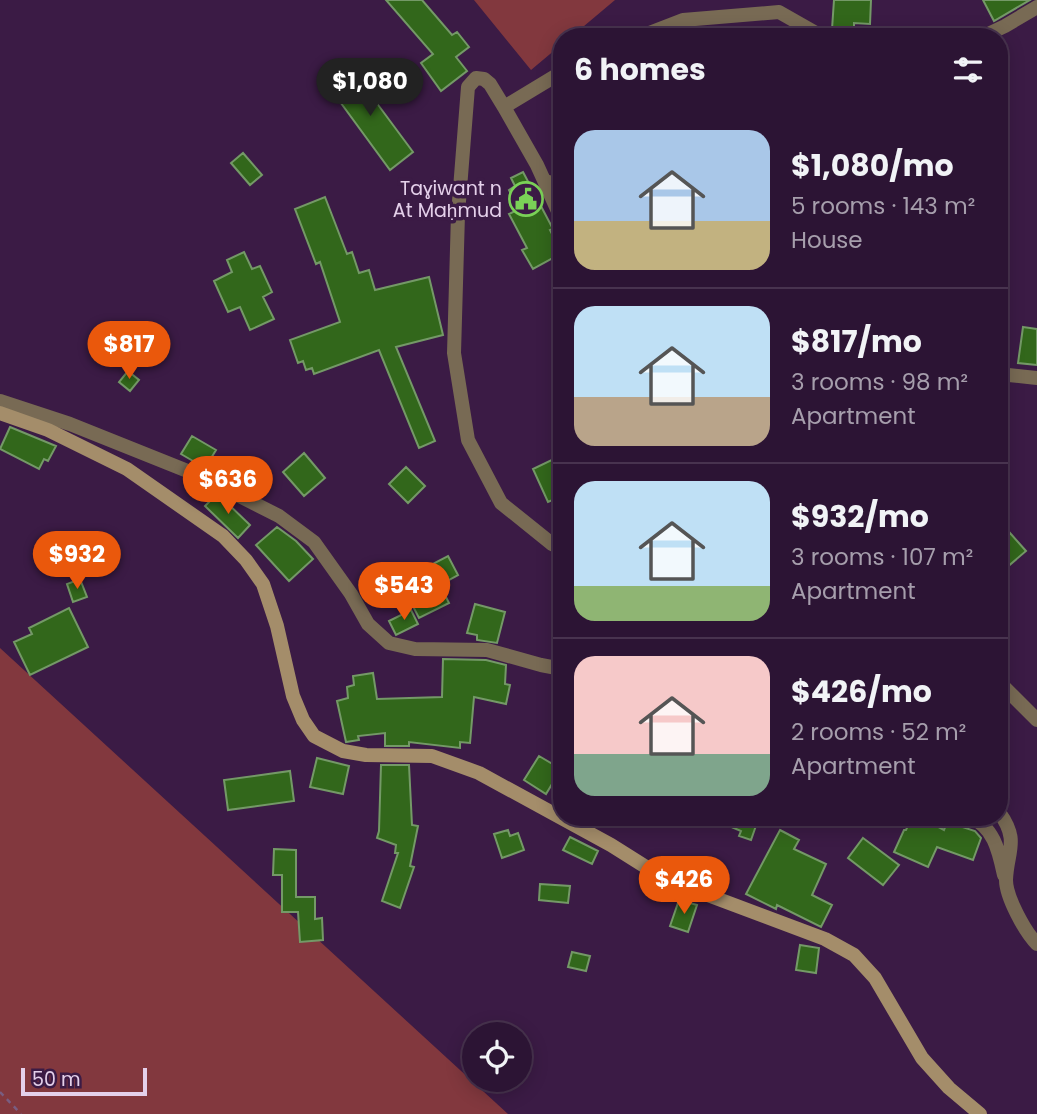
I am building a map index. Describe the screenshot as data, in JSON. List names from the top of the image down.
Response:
{
  "places": {
    "public building": ["Taɣiwant n At Maḥmud"]
  },
  "scale_bar": "50 m",
  "page": {
    "heading": "6 homes",
    "price": [
      "$1,080",
      "$817",
      "$636",
      "$932",
      "$543",
      "$426"
    ],
    "list": [
      {
        "name": "$1,080/mo",
        "note": "5 rooms · 143 m² · House"
      },
      {
        "name": "$817/mo",
        "note": "3 rooms · 98 m² · Apartment"
      },
      {
        "name": "$932/mo",
        "note": "3 rooms · 107 m² · Apartment"
      },
      {
        "name": "$426/mo",
        "note": "2 rooms · 52 m² · Apartment"
      }
    ],
    "scale": "50 m"
  }
}
